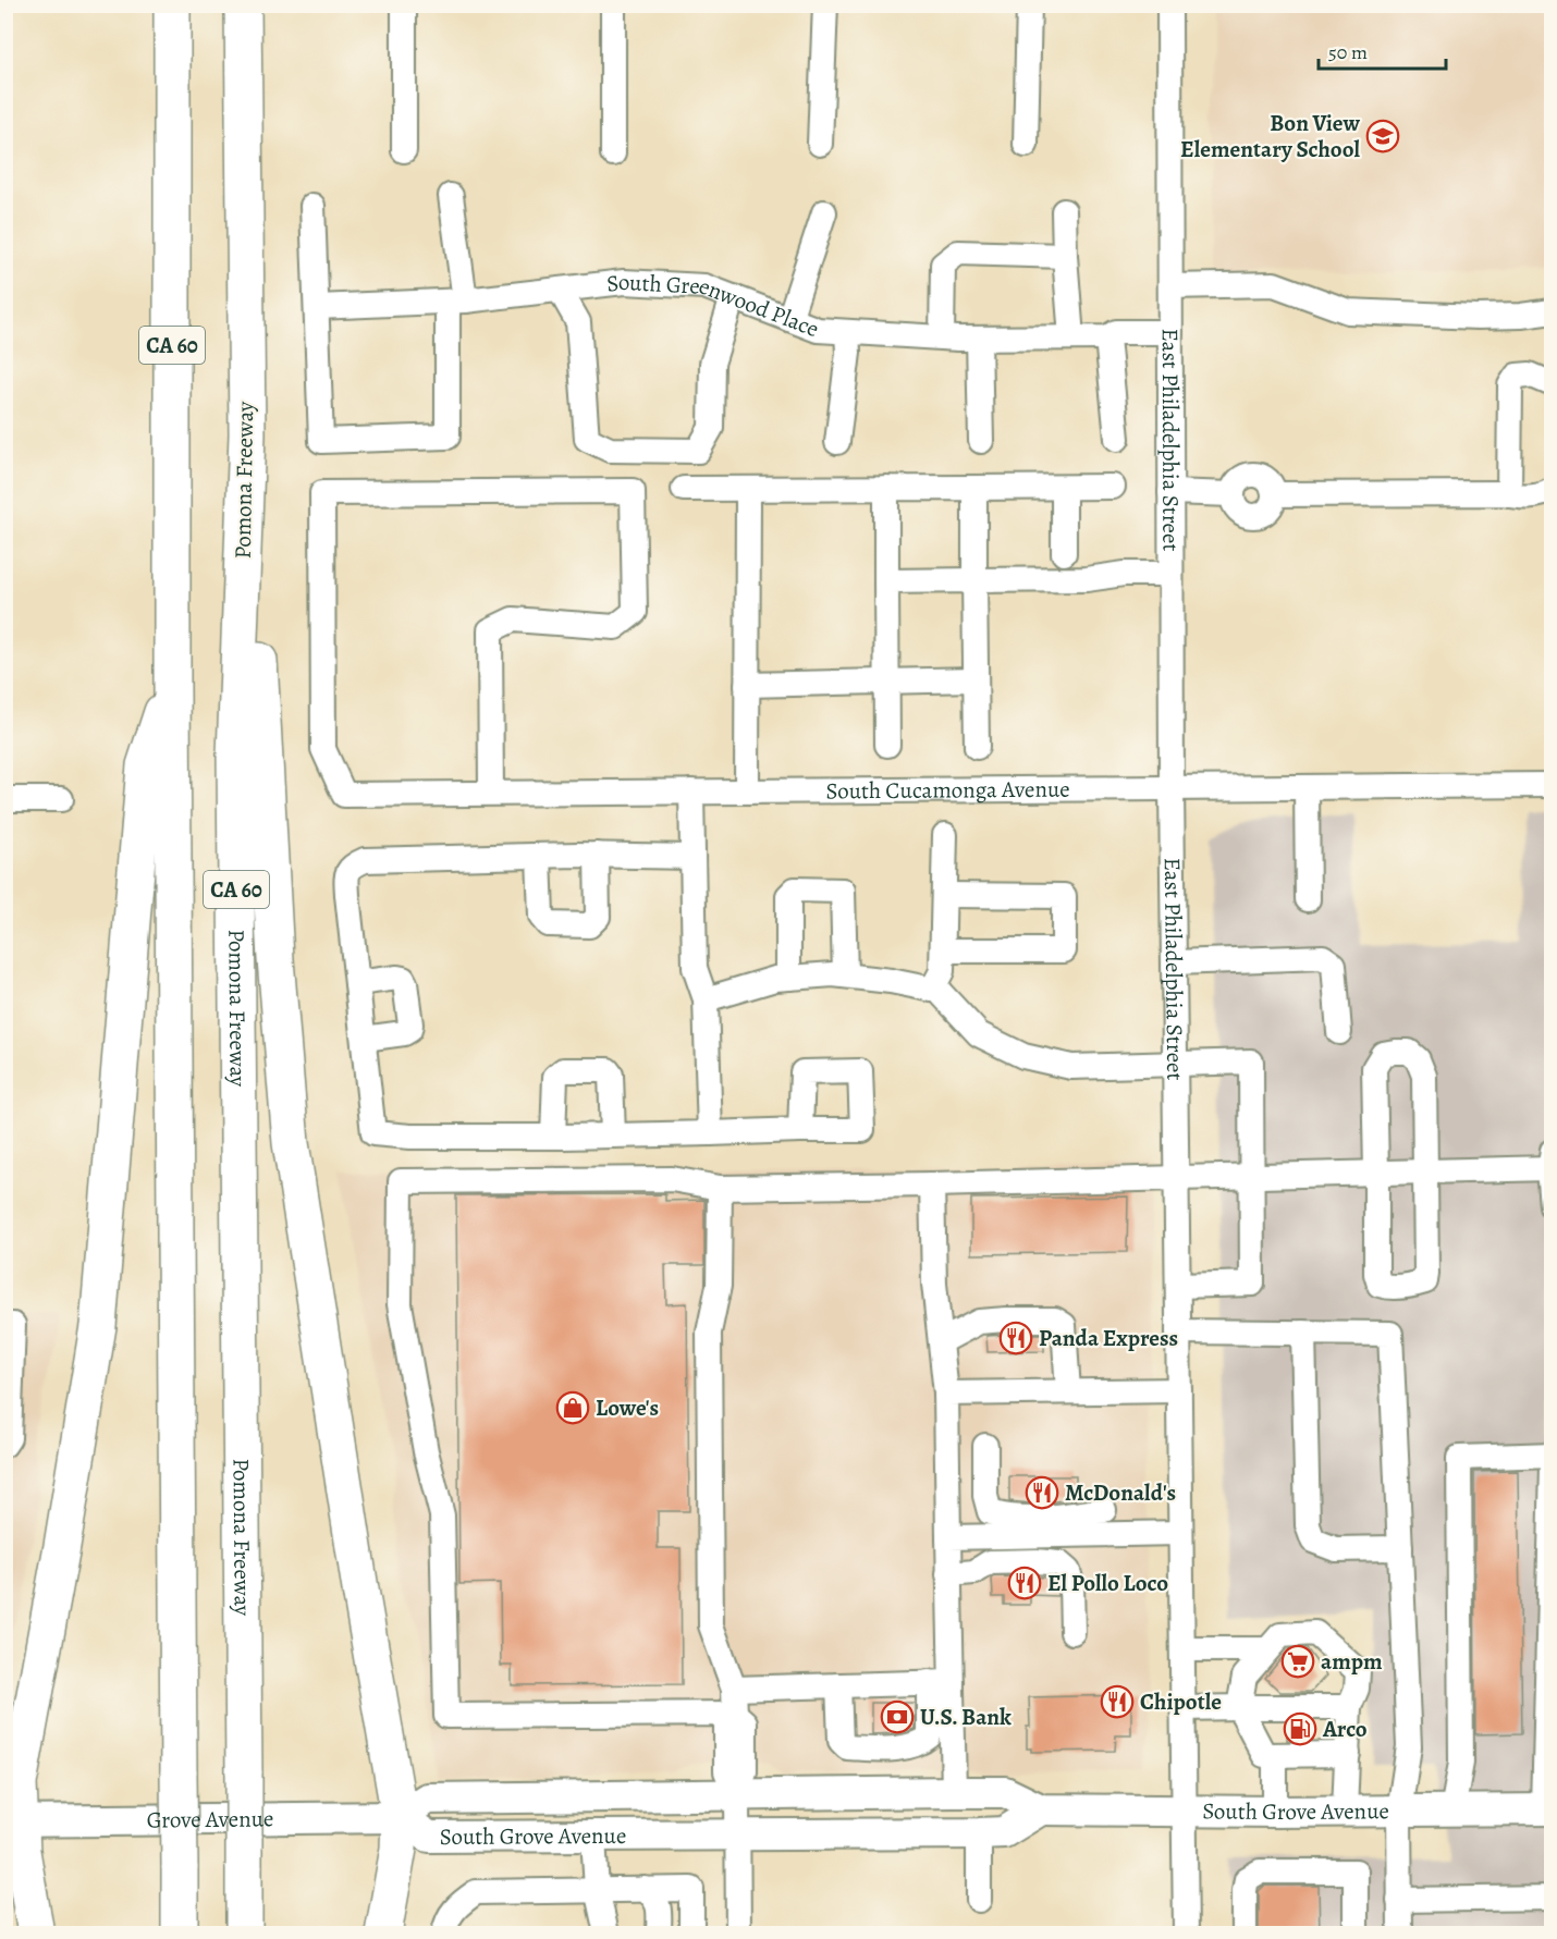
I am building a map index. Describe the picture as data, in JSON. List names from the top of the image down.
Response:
{
  "streets": {
    "highway": ["CA 60", "Pomona Freeway"],
    "main road": ["South Grove Avenue", "Grove Avenue"],
    "street": ["South Greenwood Place", "East Philadelphia Street", "South Cucamonga Avenue"]
  },
  "crossings": [
    ["South Greenwood Place", "East Philadelphia Street"],
    ["East Philadelphia Street", "South Cucamonga Avenue"],
    ["East Philadelphia Street", "South Grove Avenue"],
    ["South Grove Avenue", "Grove Avenue"]
  ],
  "places": {
    "school or university": ["Bon View Elementary School"],
    "restaurant": [
      "Panda Express",
      "McDonald's",
      "El Pollo Loco",
      "Chipotle"
    ],
    "shop": ["Lowe's"],
    "supermarket": ["ampm"],
    "bank": ["U.S. Bank"],
    "fuel station": ["Arco"]
  },
  "scale_bar": "50 m"
}
